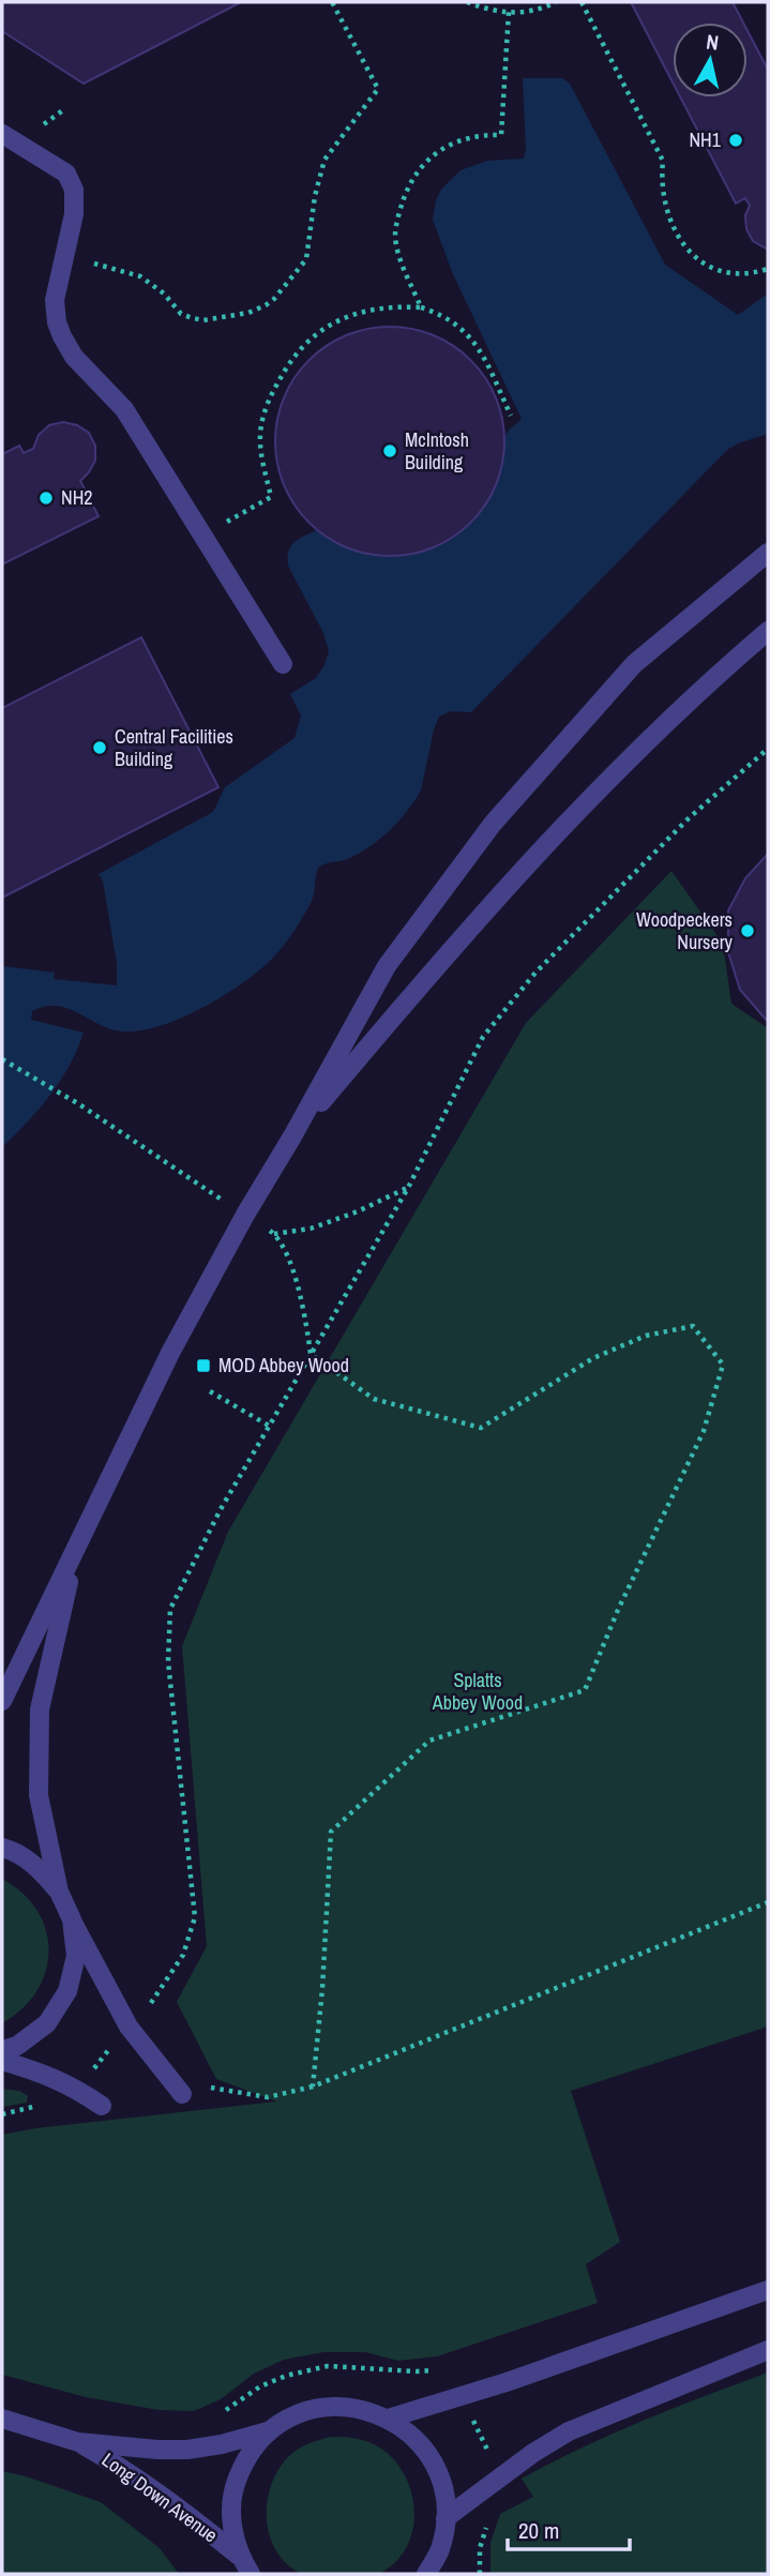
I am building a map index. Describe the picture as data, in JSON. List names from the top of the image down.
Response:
{
  "streets": {
    "street": ["Long Down Avenue"]
  },
  "parks": ["Splatts Abbey Wood"],
  "places": {
    "other": [
      "NH1",
      "McIntosh Building",
      "NH2",
      "Central Facilities Building",
      "Woodpeckers Nursery"
    ],
    "transit": ["MOD Abbey Wood"]
  },
  "scale_bar": "20 m",
  "north": "top"
}
